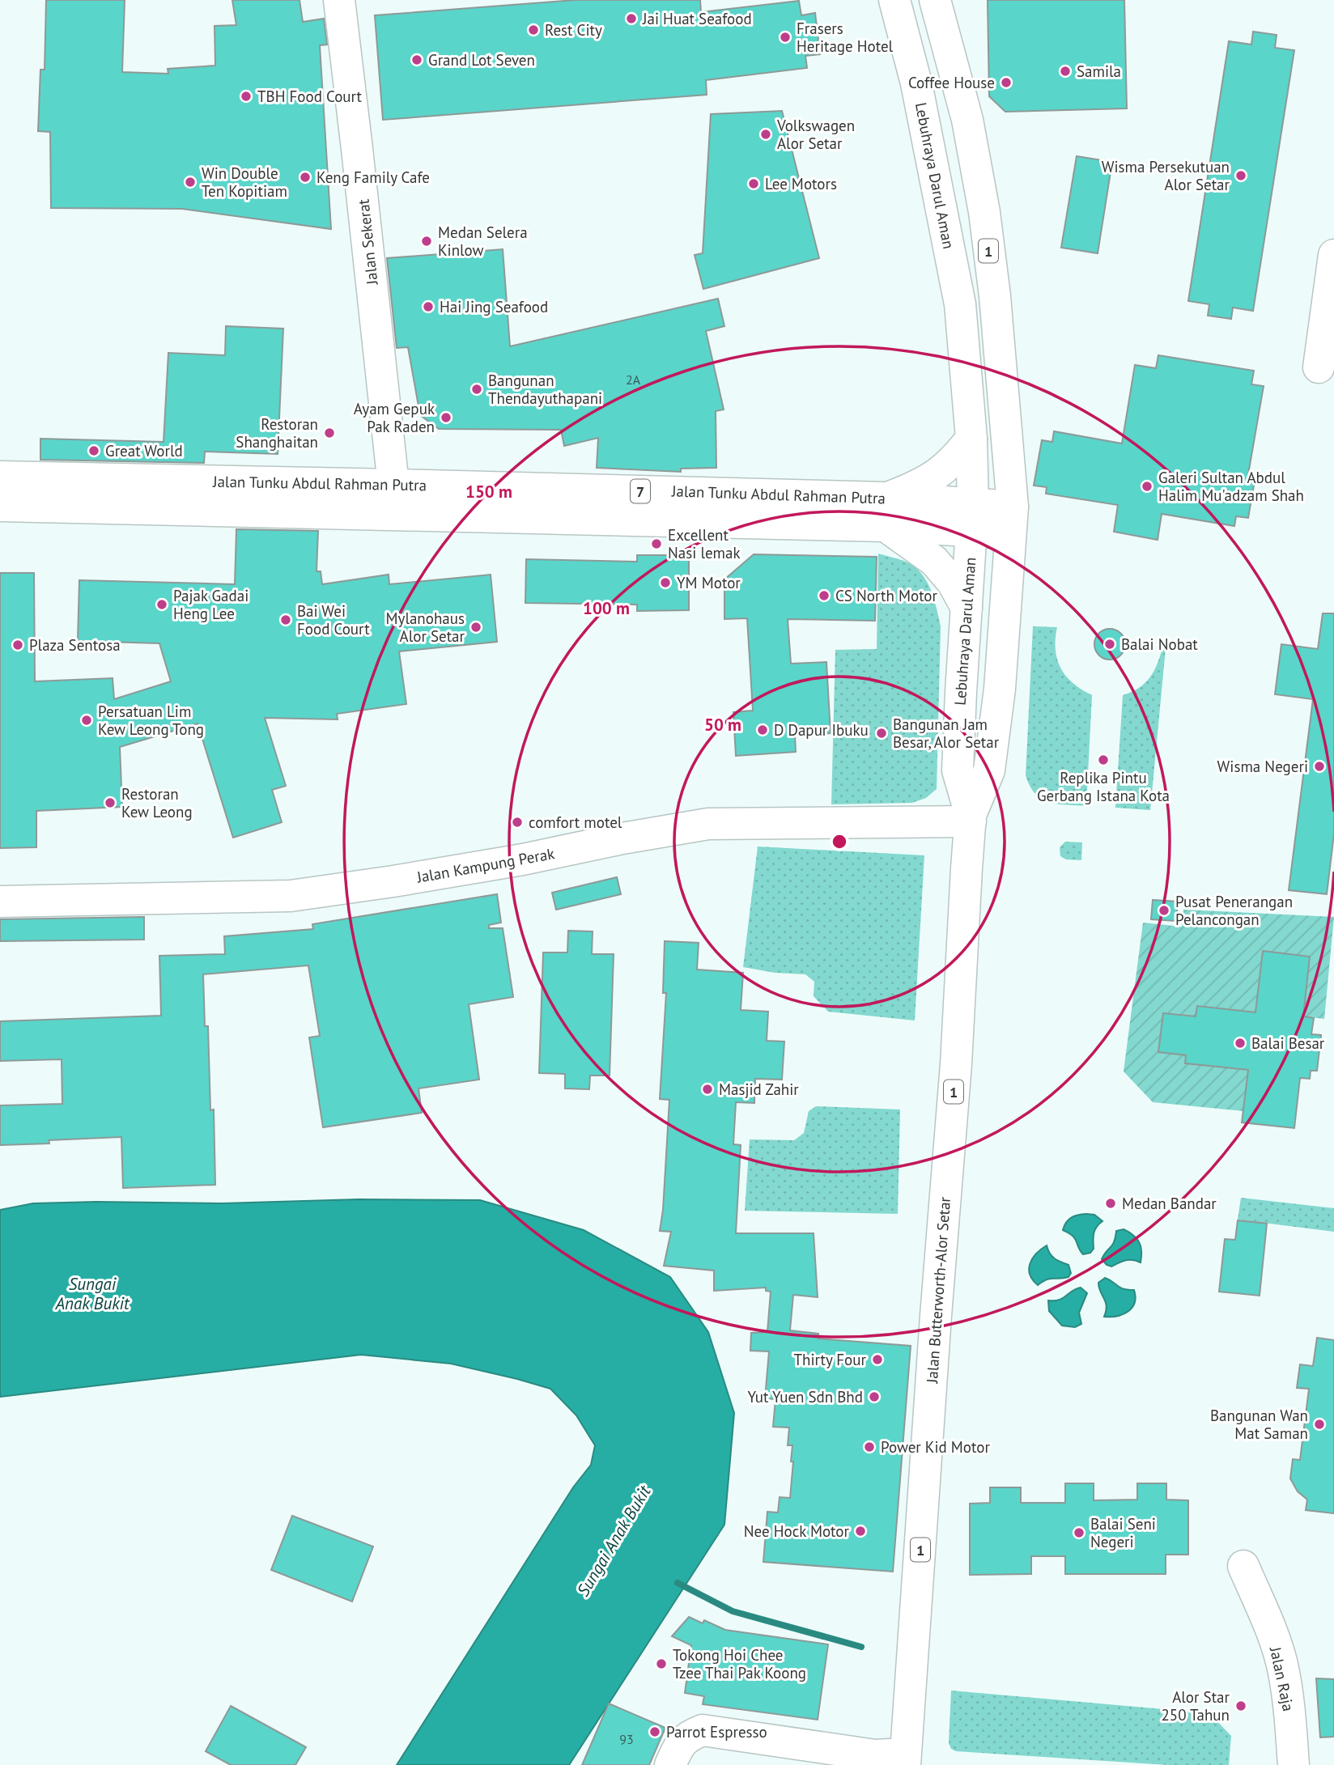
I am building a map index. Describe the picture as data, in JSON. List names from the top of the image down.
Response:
{
  "streets": {
    "main road": [
      "Lebuhraya Darul Aman",
      "Jalan Sekerat",
      "1",
      "Jalan Tunku Abdul Rahman Putra",
      "7",
      "Jalan Kampung Perak",
      "Jalan Butterworth-Alor Setar",
      "Jalan Raja"
    ]
  },
  "crossings": [
    ["Lebuhraya Darul Aman", "1"],
    ["Lebuhraya Darul Aman", "Jalan Tunku Abdul Rahman Putra"],
    ["Lebuhraya Darul Aman", "Jalan Kampung Perak"],
    ["Lebuhraya Darul Aman", "Jalan Butterworth-Alor Setar"],
    ["Jalan Sekerat", "Jalan Tunku Abdul Rahman Putra"],
    ["1", "Jalan Tunku Abdul Rahman Putra"],
    ["1", "Jalan Kampung Perak"],
    ["1", "Jalan Butterworth-Alor Setar"],
    ["Jalan Kampung Perak", "Jalan Butterworth-Alor Setar"]
  ],
  "water": ["Sungai Anak Bukit"],
  "places": [
    "Jai Huat Seafood",
    "Rest City",
    "Frasers Heritage Hotel",
    "Grand Lot Seven",
    "Samila",
    "Coffee House",
    "TBH Food Court",
    "Volkswagen Alor Setar",
    "Wisma Persekutuan Alor Setar",
    "Keng Family Cafe",
    "Win Double Ten Kopitiam",
    "Lee Motors",
    "Medan Selera Kinlow",
    "Hai Jing Seafood",
    "Bangunan Thendayuthapani",
    "Ayam Gepuk Pak Raden",
    "Restoran Shanghaitan",
    "Great World",
    "Galeri Sultan Abdul Halim Mu'adzam Shah",
    "Excellent Nasi lemak",
    "YM Motor",
    "CS North Motor",
    "Pajak Gadai Heng Lee",
    "Bai Wei Food Court",
    "Mylanohaus Alor Setar",
    "Balai Nobat",
    "Plaza Sentosa",
    "Persatuan Lim Kew Leong Tong",
    "D Dapur Ibuku",
    "Bangunan Jam Besar, Alor Setar",
    "Replika Pintu Gerbang Istana Kota",
    "Wisma Negeri",
    "Restoran Kew Leong",
    "comfort motel",
    "Pusat Penerangan Pelancongan",
    "Balai Besar",
    "Masjid Zahir",
    "Medan Bandar",
    "Thirty Four",
    "Yut Yuen Sdn Bhd",
    "Bangunan Wan Mat Saman",
    "Power Kid Motor",
    "Nee Hock Motor",
    "Balai Seni Negeri",
    "Tokong Hoi Chee Tzee Thai Pak Koong",
    "Alor Star 250 Tahun",
    "Parrot Espresso"
  ],
  "house_numbers": ["2A", "93"],
  "rings": ["150 m", "100 m", "50 m"]
}
